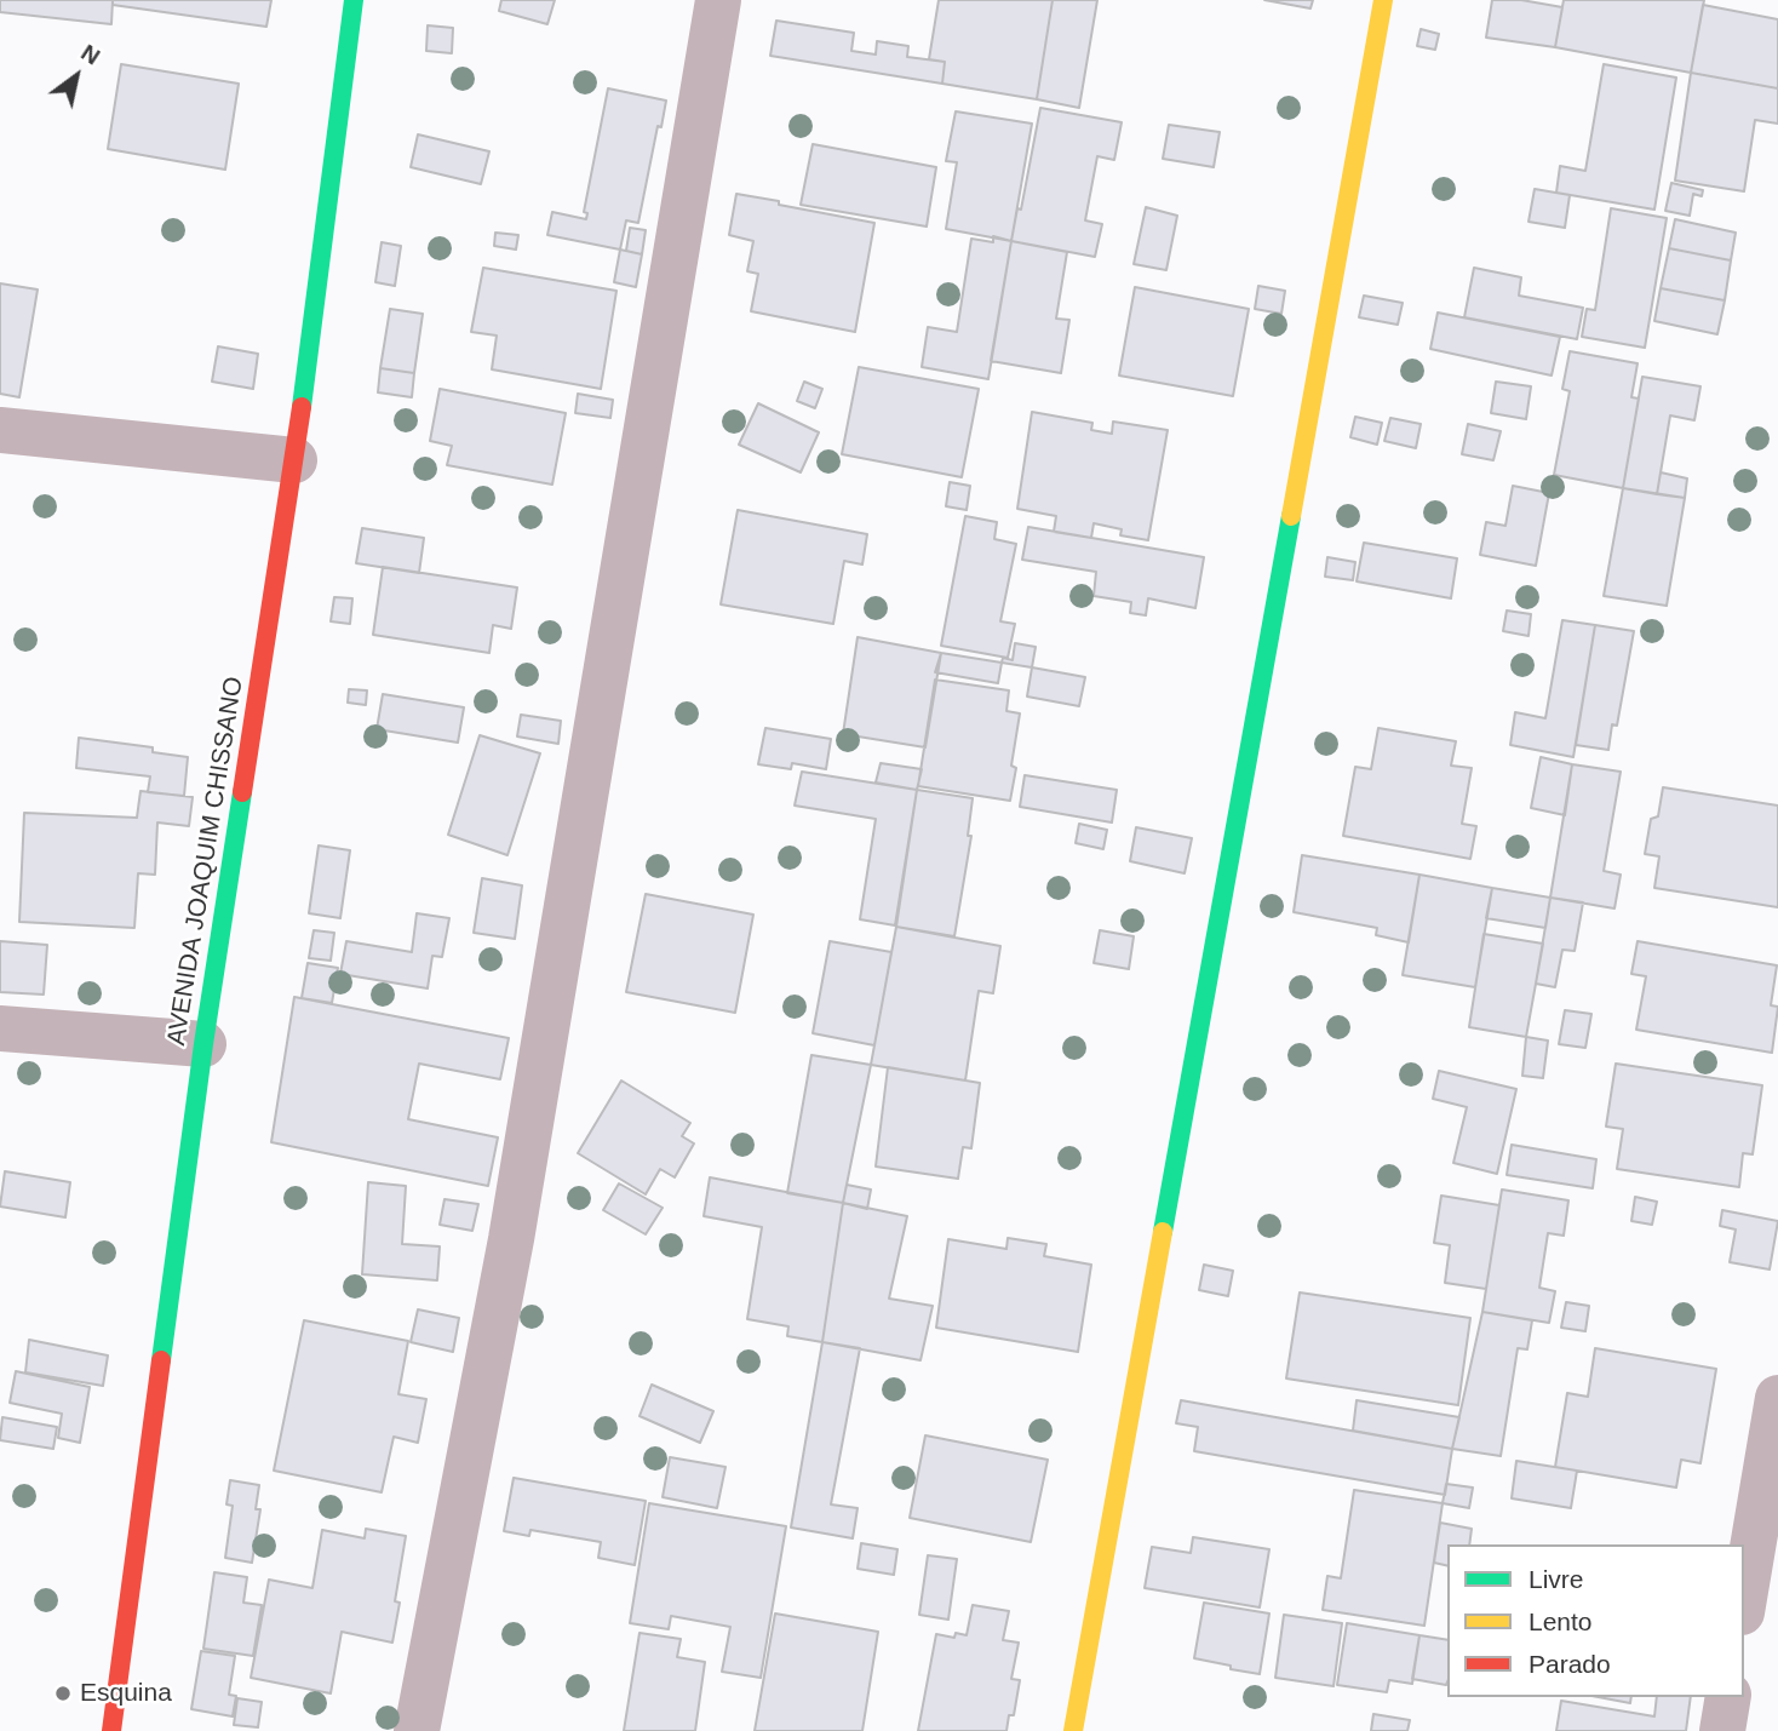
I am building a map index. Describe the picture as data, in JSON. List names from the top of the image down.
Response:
{
  "streets": {
    "street": ["AVENIDA JOAQUIM CHISSANO"]
  },
  "places": ["Esquina"],
  "legend": ["Livre", "Lento", "Parado"],
  "north": "top right"
}
